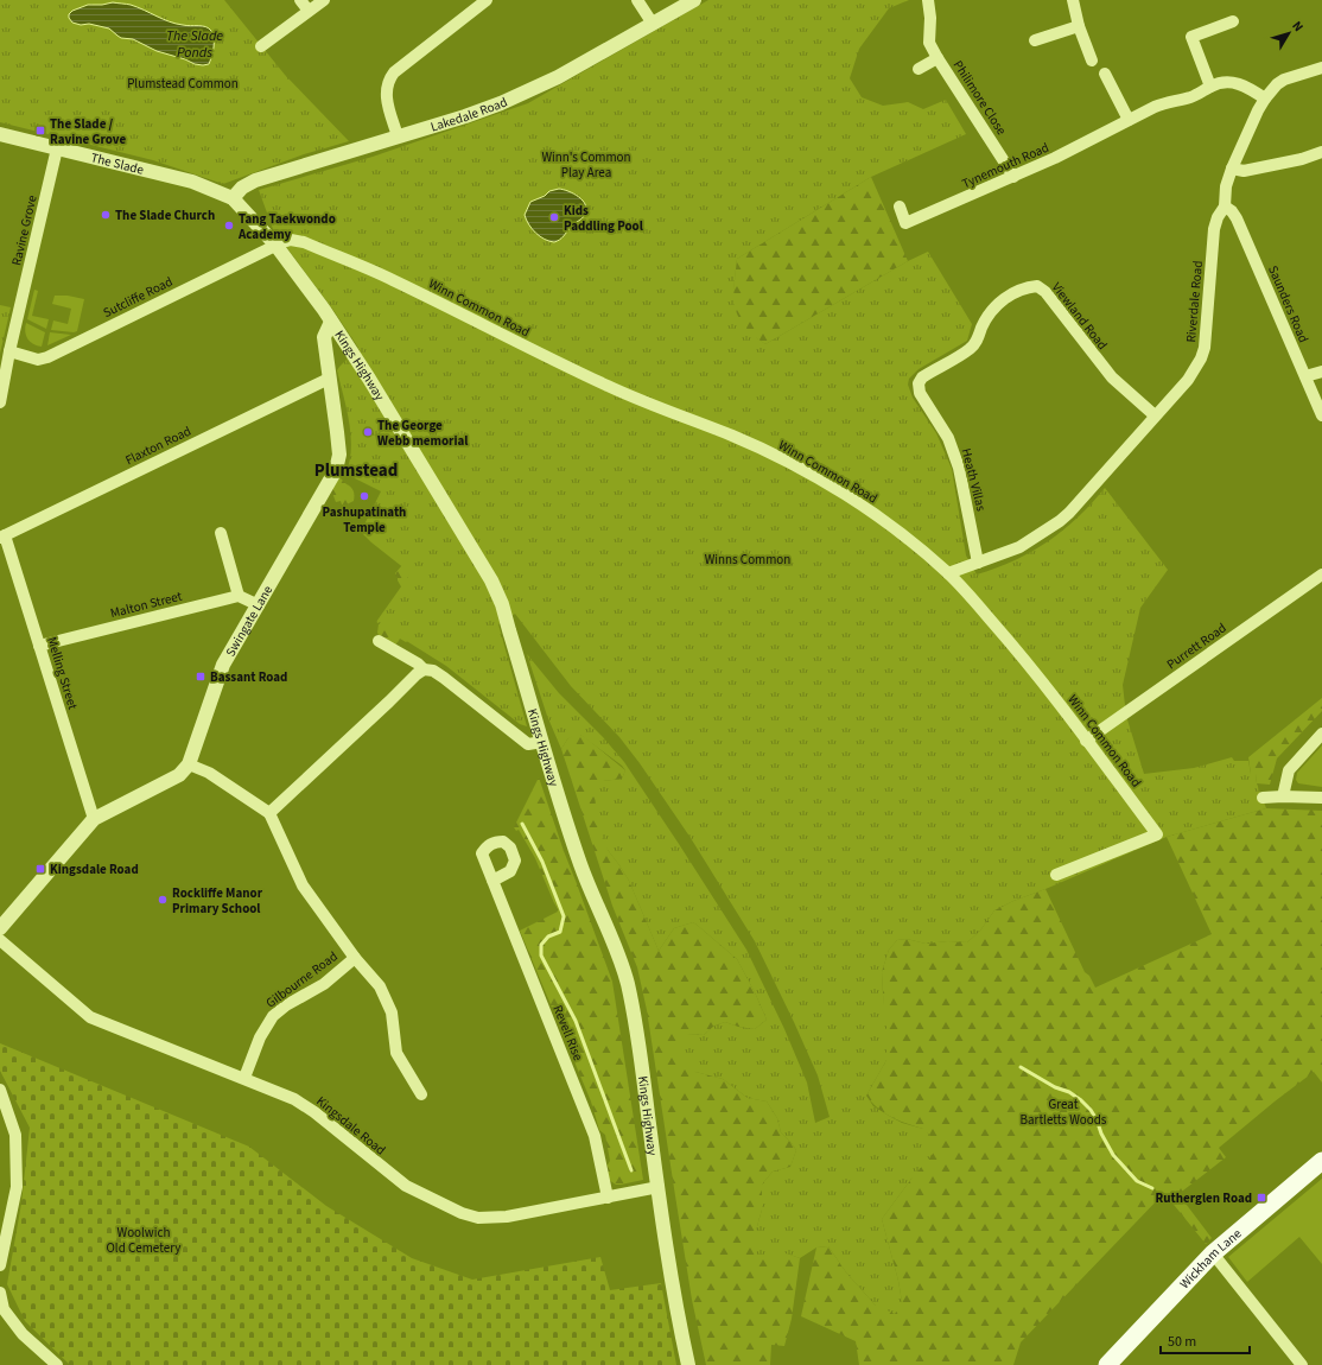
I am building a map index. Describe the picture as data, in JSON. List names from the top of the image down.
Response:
{
  "streets": {
    "main road": ["Wickham Lane"],
    "street": [
      "Philimore Close",
      "Lakedale Road",
      "The Slade",
      "Tynemouth Road",
      "Ravine Grove",
      "Sutcliffe Road",
      "Riverdale Road",
      "Saunders Road",
      "Winn Common Road",
      "Viewland Road",
      "Kings Highway",
      "Flaxton Road",
      "Heath Villas",
      "Malton Street",
      "Swingate Lane",
      "Purrett Road",
      "Melling Street",
      "Gilbourne Road",
      "Revell Rise",
      "Kingsdale Road"
    ]
  },
  "crossings": [
    ["Philimore Close", "Tynemouth Road"],
    ["Lakedale Road", "The Slade"],
    ["Lakedale Road", "Kings Highway"],
    ["The Slade", "Ravine Grove"],
    ["The Slade", "Kings Highway"],
    ["Tynemouth Road", "Riverdale Road"],
    ["Ravine Grove", "Sutcliffe Road"],
    ["Sutcliffe Road", "Winn Common Road"],
    ["Sutcliffe Road", "Kings Highway"],
    ["Riverdale Road", "Saunders Road"],
    ["Riverdale Road", "Winn Common Road"],
    ["Riverdale Road", "Viewland Road"],
    ["Riverdale Road", "Heath Villas"],
    ["Winn Common Road", "Kings Highway"],
    ["Winn Common Road", "Purrett Road"],
    ["Viewland Road", "Heath Villas"],
    ["Kings Highway", "Swingate Lane"],
    ["Kings Highway", "Kingsdale Road"],
    ["Flaxton Road", "Swingate Lane"],
    ["Flaxton Road", "Melling Street"],
    ["Malton Street", "Melling Street"],
    ["Gilbourne Road", "Kingsdale Road"],
    ["Revell Rise", "Kingsdale Road"]
  ],
  "districts": ["Plumstead"],
  "water": ["The Slade Ponds"],
  "parks": [
    "Plumstead Common",
    "Winn's Common Play Area",
    "Winns Common",
    "Great Bartletts Woods",
    "Woolwich Old Cemetery"
  ],
  "places": {
    "transit": [
      "The Slade / Ravine Grove",
      "Bassant Road",
      "Kingsdale Road",
      "Rutherglen Road"
    ],
    "other": [
      "The Slade Church",
      "Kids Paddling Pool",
      "Tang Taekwondo Academy",
      "The George Webb memorial",
      "Pashupatinath Temple",
      "Rockliffe Manor Primary School"
    ]
  },
  "scale_bar": "50 m",
  "north": "top right"
}
